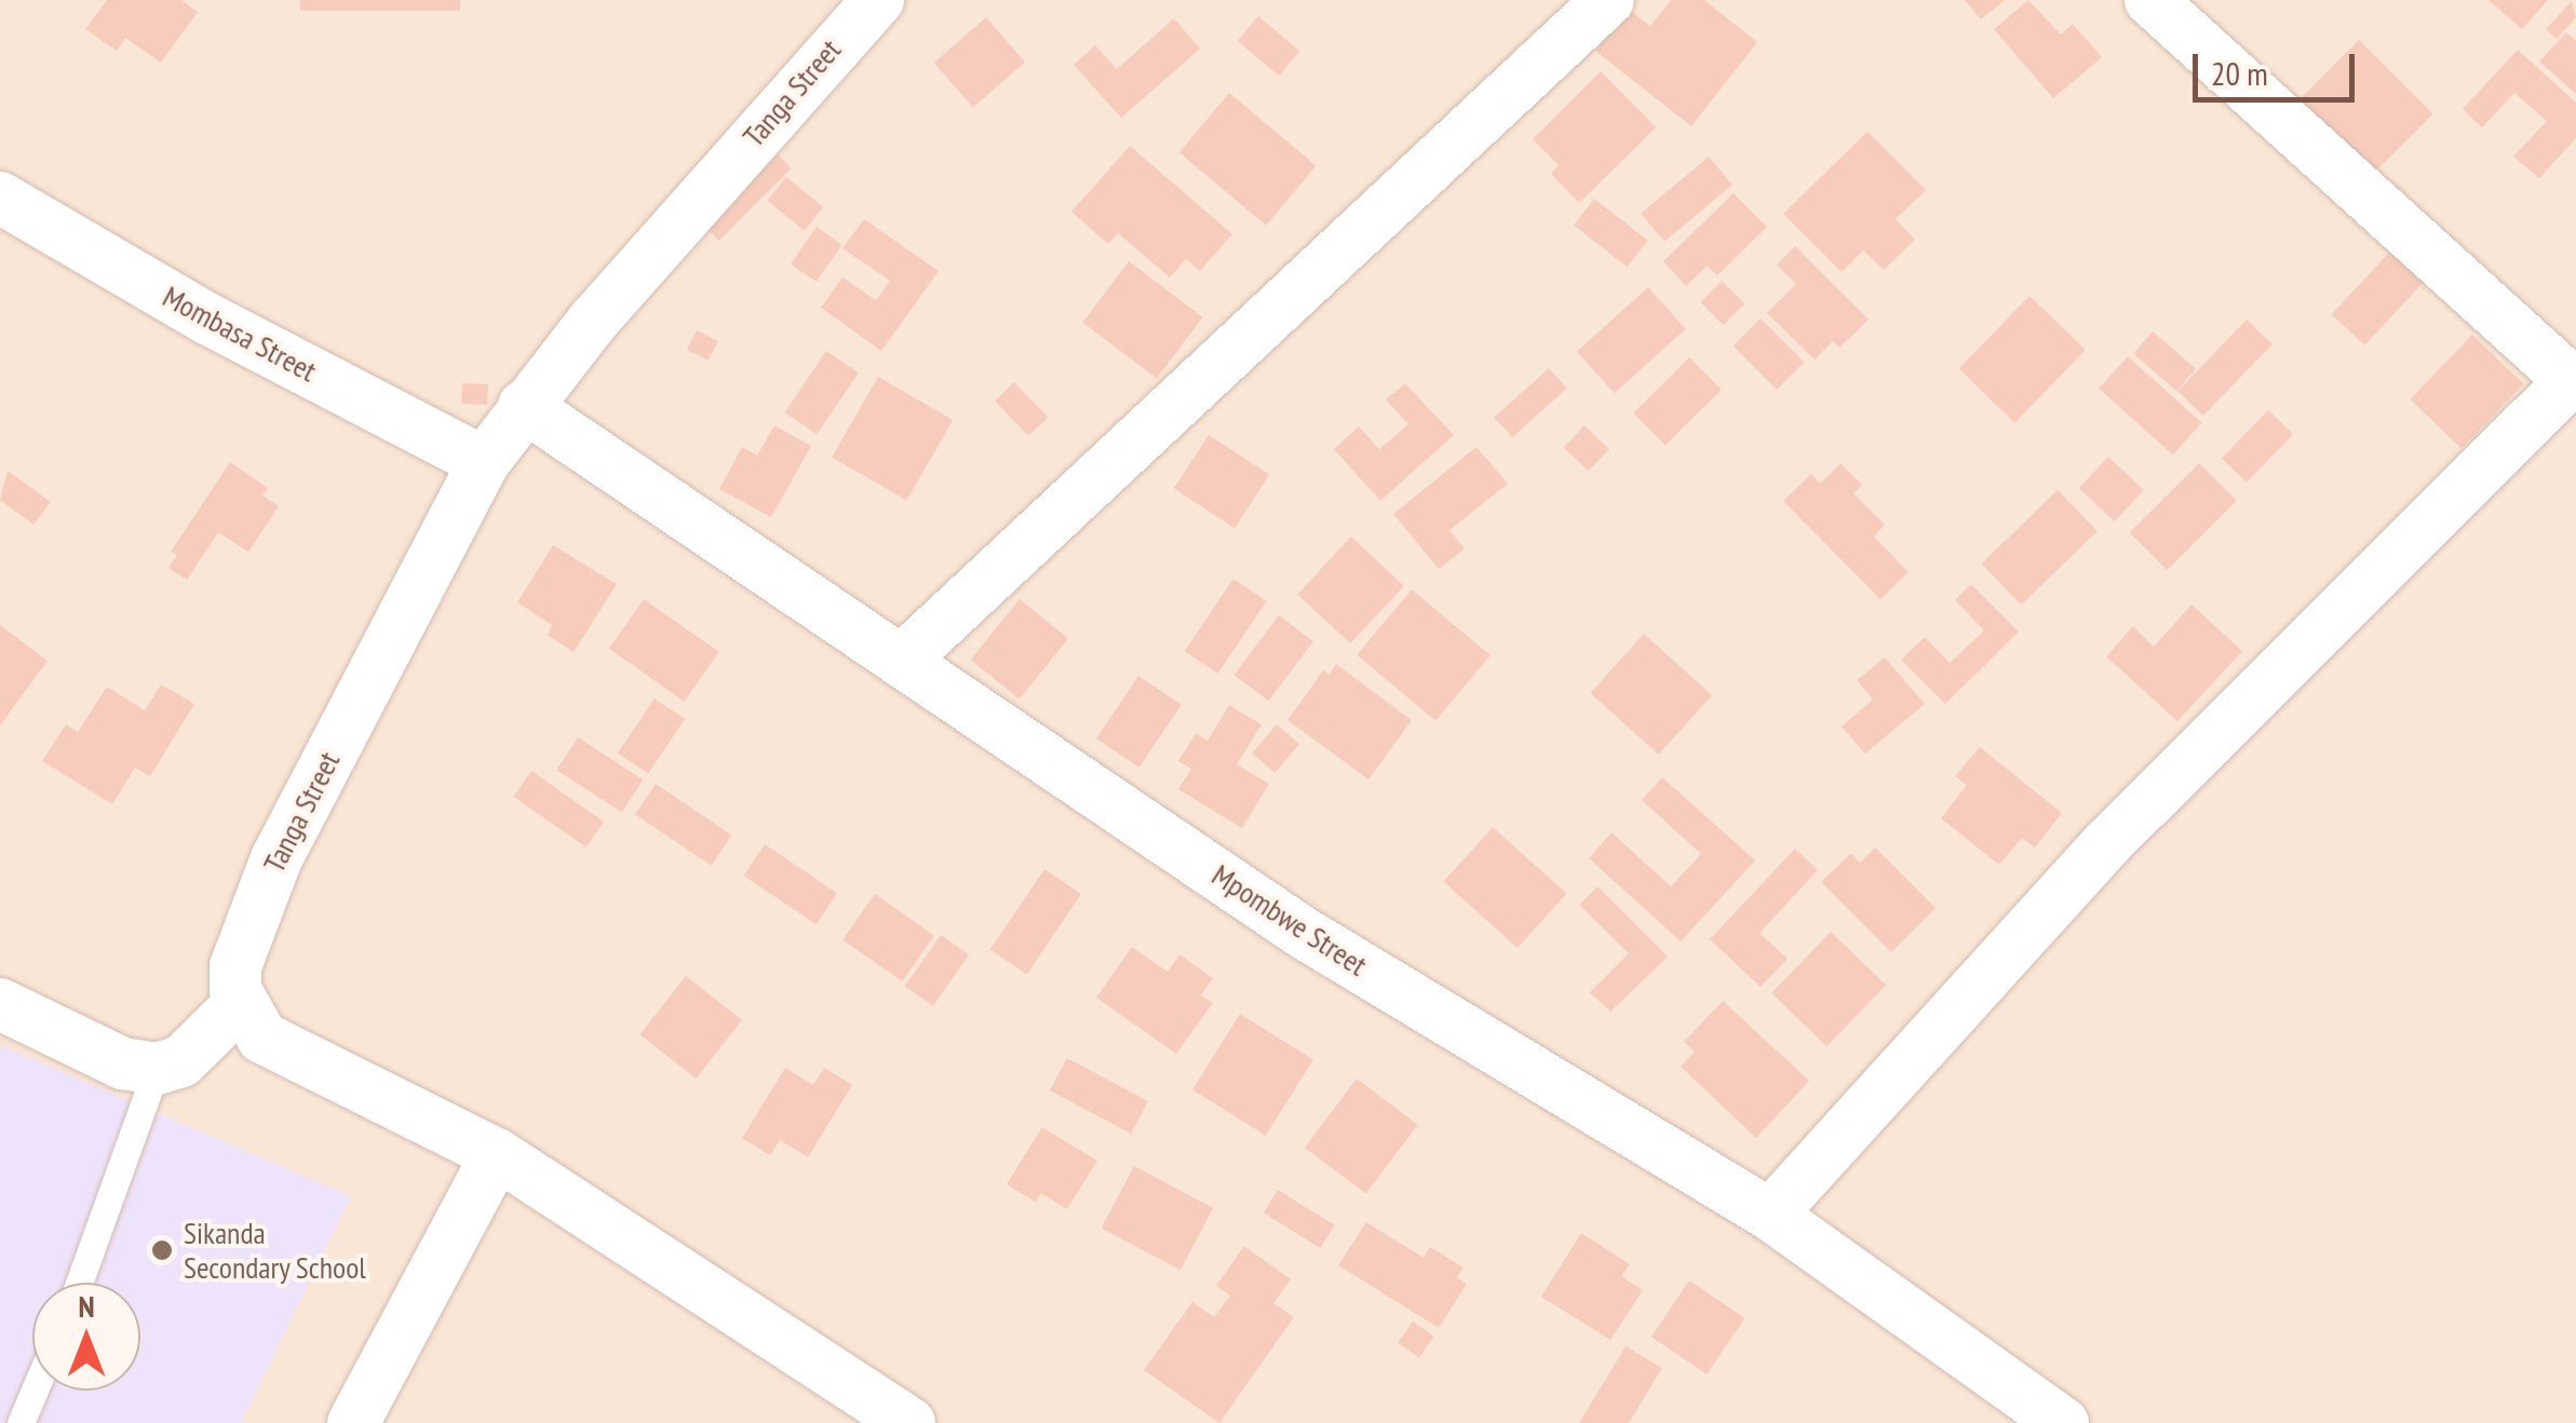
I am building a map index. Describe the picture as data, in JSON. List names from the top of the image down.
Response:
{
  "streets": {
    "street": ["Tanga Street", "Mombasa Street", "Mpombwe Street"]
  },
  "crossings": [
    ["Tanga Street", "Mombasa Street"],
    ["Tanga Street", "Mpombwe Street"]
  ],
  "places": ["Sikanda Secondary School"],
  "scale_bar": "20 m",
  "north": "top"
}
